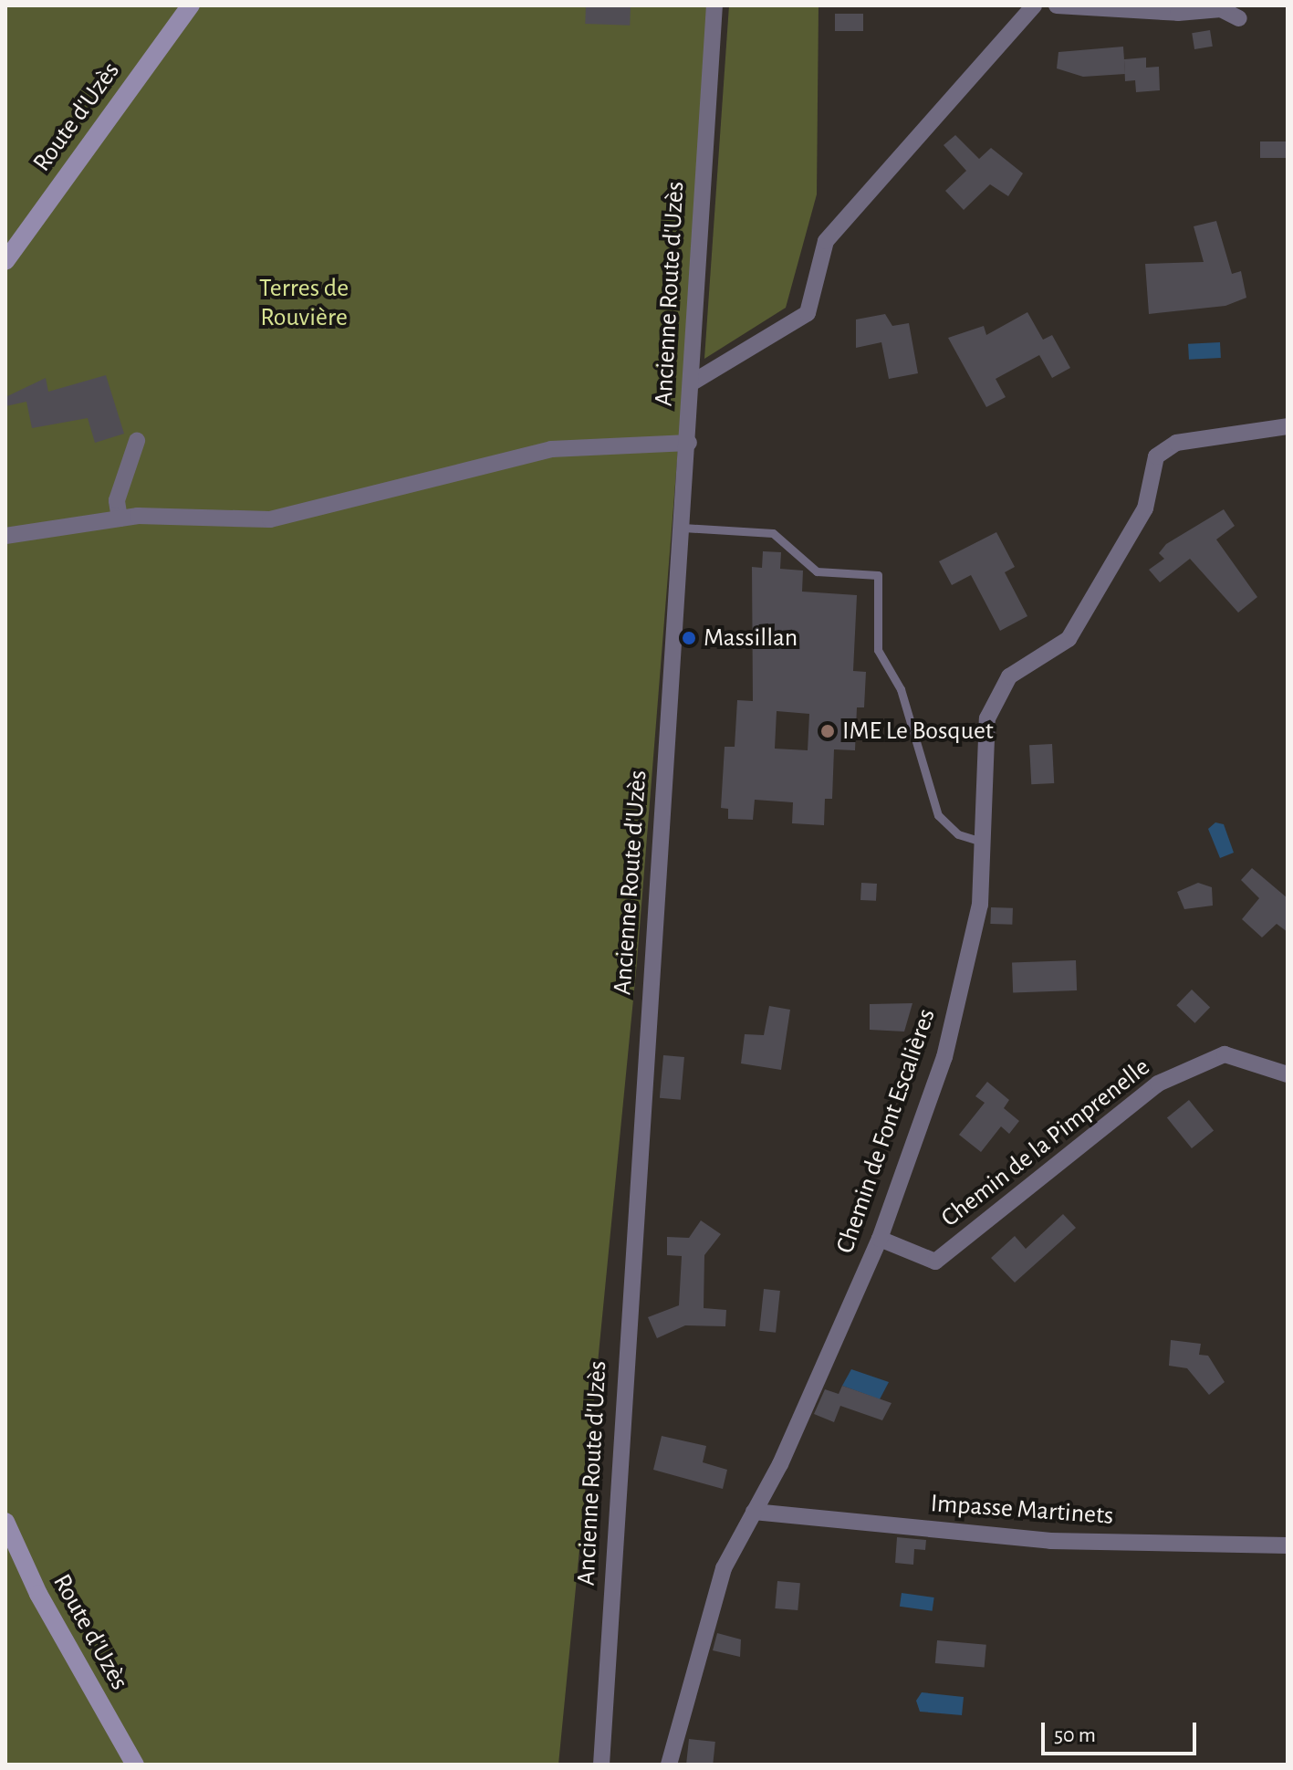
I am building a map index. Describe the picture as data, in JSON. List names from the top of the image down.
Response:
{
  "streets": {
    "main road": ["Route d'Uzès"],
    "street": [
      "Ancienne Route d'Uzès",
      "Chemin de Font Escalières",
      "Chemin de la Pimprenelle",
      "Impasse Martinets"
    ]
  },
  "crossings": [
    ["Chemin de Font Escalières", "Chemin de la Pimprenelle"],
    ["Chemin de Font Escalières", "Impasse Martinets"]
  ],
  "parks": ["Terres de Rouvière"],
  "places": ["Massillan", "IME Le Bosquet"],
  "scale_bar": "50 m"
}
